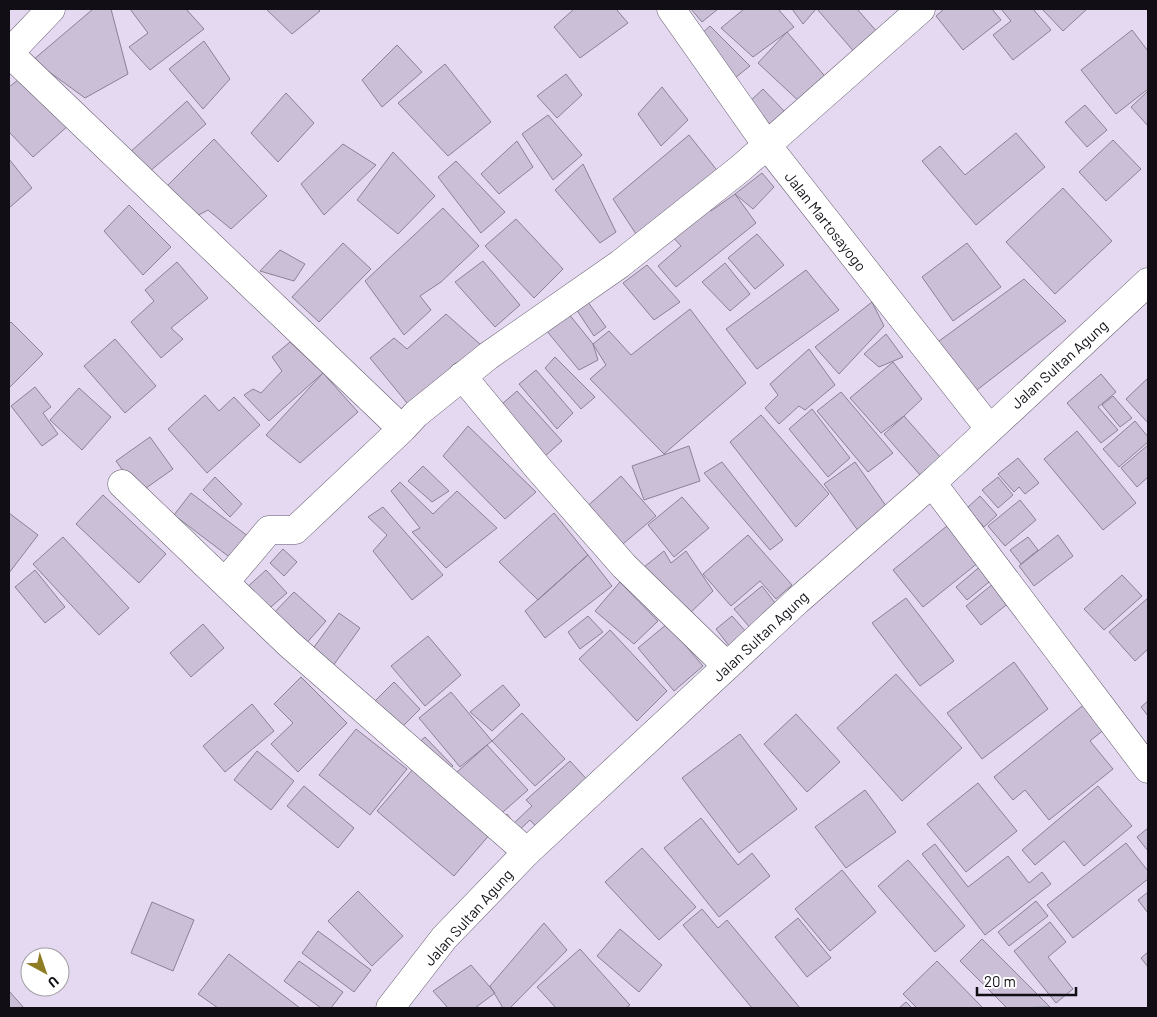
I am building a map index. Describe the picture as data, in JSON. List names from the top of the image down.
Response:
{
  "streets": {
    "street": ["Jalan Martosayogo", "Jalan Sultan Agung"]
  },
  "crossings": [
    ["Jalan Martosayogo", "Jalan Sultan Agung"]
  ],
  "scale_bar": "20 m",
  "north": "bottom right"
}
